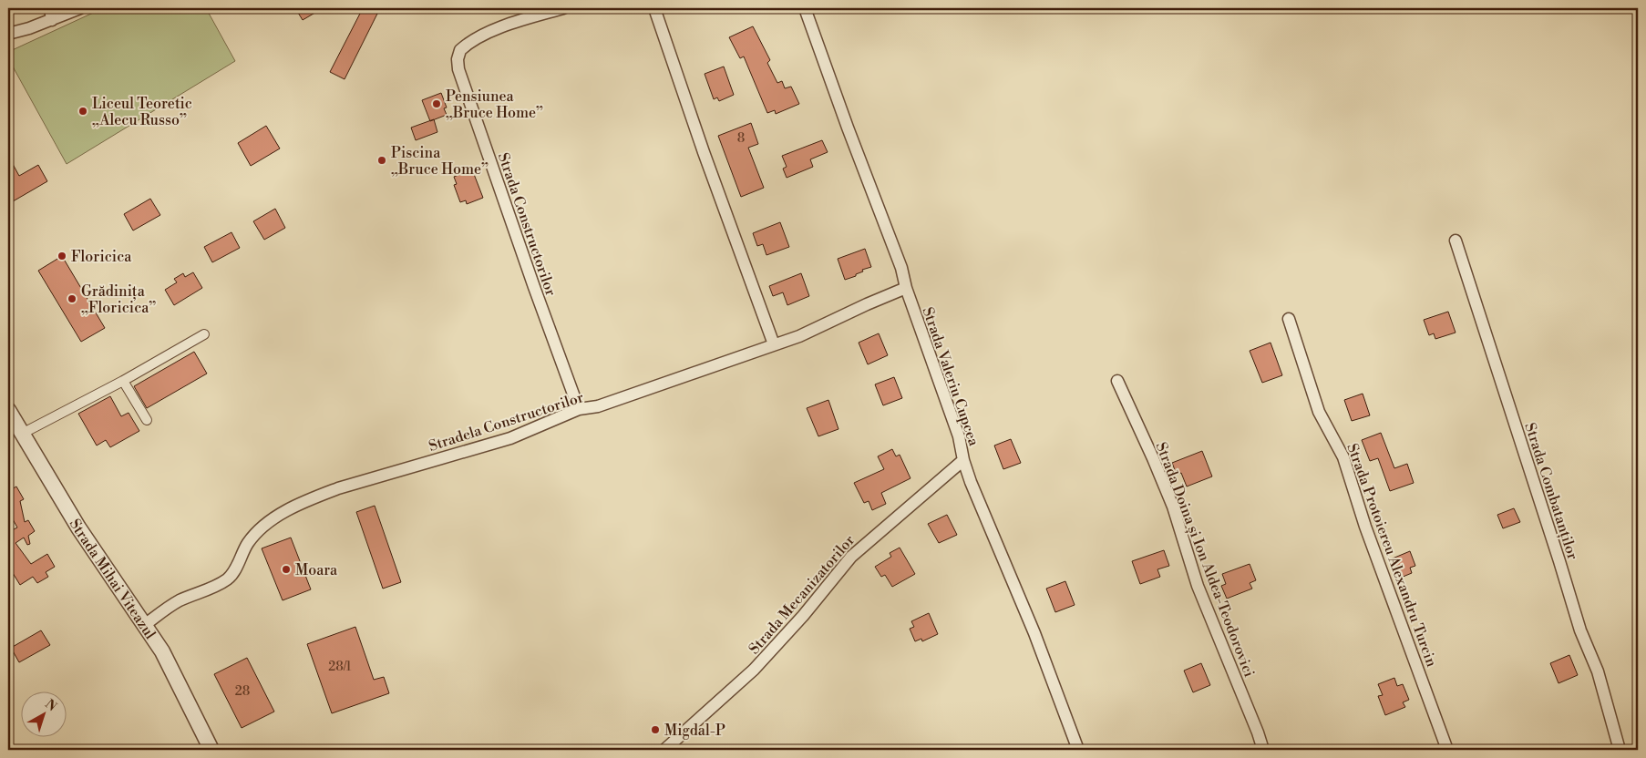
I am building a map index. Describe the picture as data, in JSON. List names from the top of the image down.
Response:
{
  "streets": {
    "street": [
      "Strada Constructorilor",
      "Strada Valeriu Cupcea",
      "Stradela Constructorilor",
      "Strada Combatanților",
      "Strada Protoiereu Alexandru Turcin",
      "Strada Doina și Ion Aldea-Teodorovici",
      "Strada Mihai Viteazul",
      "Strada Mecanizatorilor"
    ]
  },
  "crossings": [
    ["Strada Constructorilor", "Stradela Constructorilor"],
    ["Strada Valeriu Cupcea", "Stradela Constructorilor"],
    ["Strada Valeriu Cupcea", "Strada Mecanizatorilor"],
    ["Stradela Constructorilor", "Strada Mihai Viteazul"]
  ],
  "places": [
    "Pensiunea „Bruce Home”",
    "Liceul Teoretic „Alecu Russo”",
    "Piscina „Bruce Home”",
    "Floricica",
    "Grădinița „Floricica”",
    "Moara",
    "Migdal-P"
  ],
  "house_numbers": ["8", "28/1", "28"],
  "north": "top right"
}
